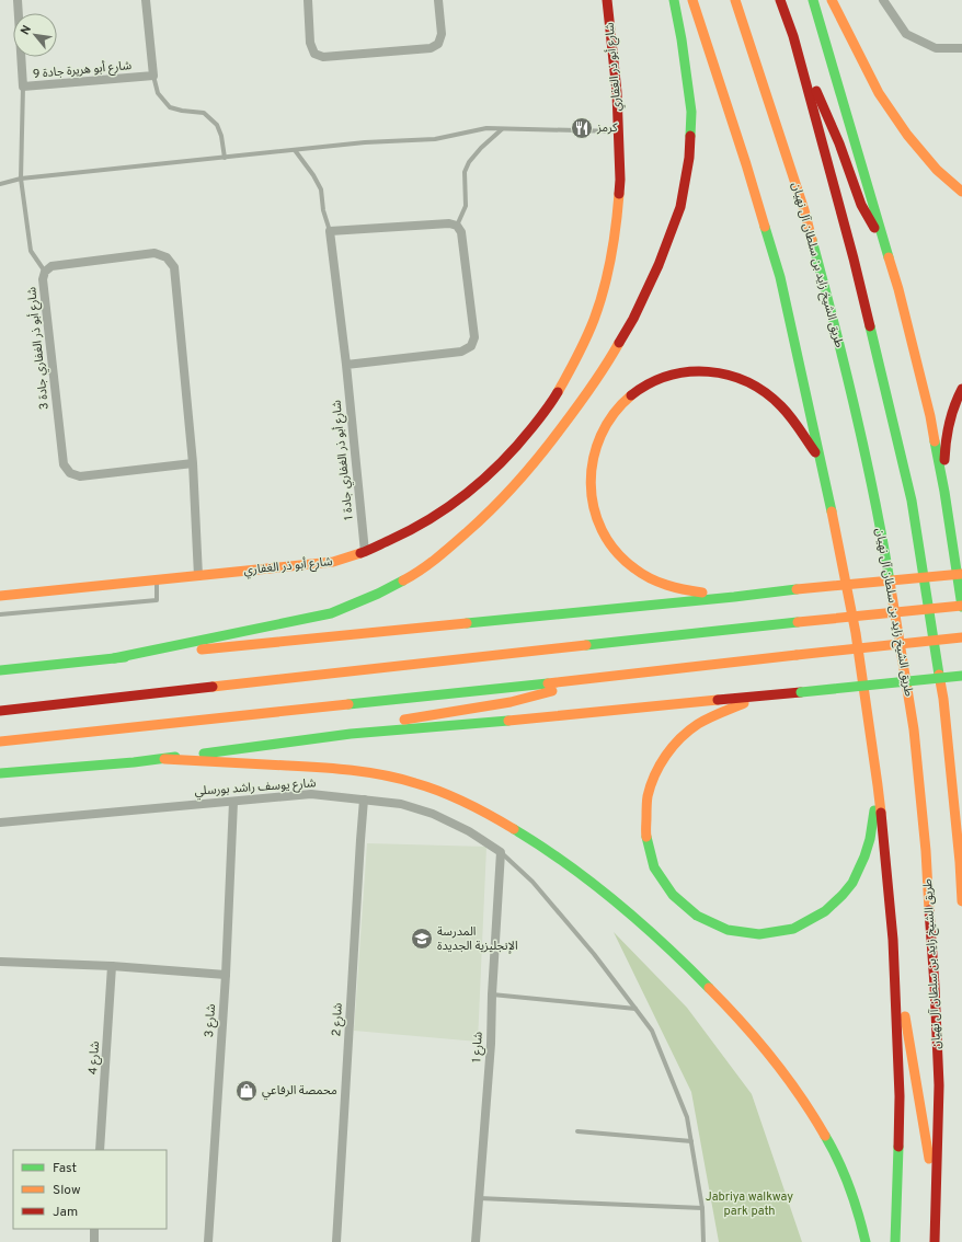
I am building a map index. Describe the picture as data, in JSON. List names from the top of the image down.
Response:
{
  "streets": {
    "main road": ["شارع أبو ذر الغفاري", "طريق الشيخ زايد بن سلطان آل نهيان"],
    "street": [
      "شارع أبو هريرة جادة 9",
      "شارع أبو ذر الغفاري جادة 3",
      "شارع أبو ذر الغفاري جادة 1",
      "شارع يوسف راشد بورسلي",
      "شارع 2",
      "شارع 3",
      "شارع 1",
      "شارع 4"
    ]
  },
  "crossings": [
    ["شارع أبو ذر الغفاري", "شارع أبو ذر الغفاري جادة 3"],
    ["شارع أبو ذر الغفاري", "شارع أبو ذر الغفاري جادة 1"],
    ["شارع يوسف راشد بورسلي", "شارع 2"],
    ["شارع يوسف راشد بورسلي", "شارع 3"],
    ["شارع يوسف راشد بورسلي", "شارع 1"]
  ],
  "parks": ["Jabriya walkway park path"],
  "places": {
    "restaurant": ["كرمز"],
    "school or university": ["المدرسة الإنجليزية الجديدة"],
    "shop": ["محمصة الرفاعي"]
  },
  "legend": ["Fast", "Slow", "Jam"],
  "north": "top left"
}
